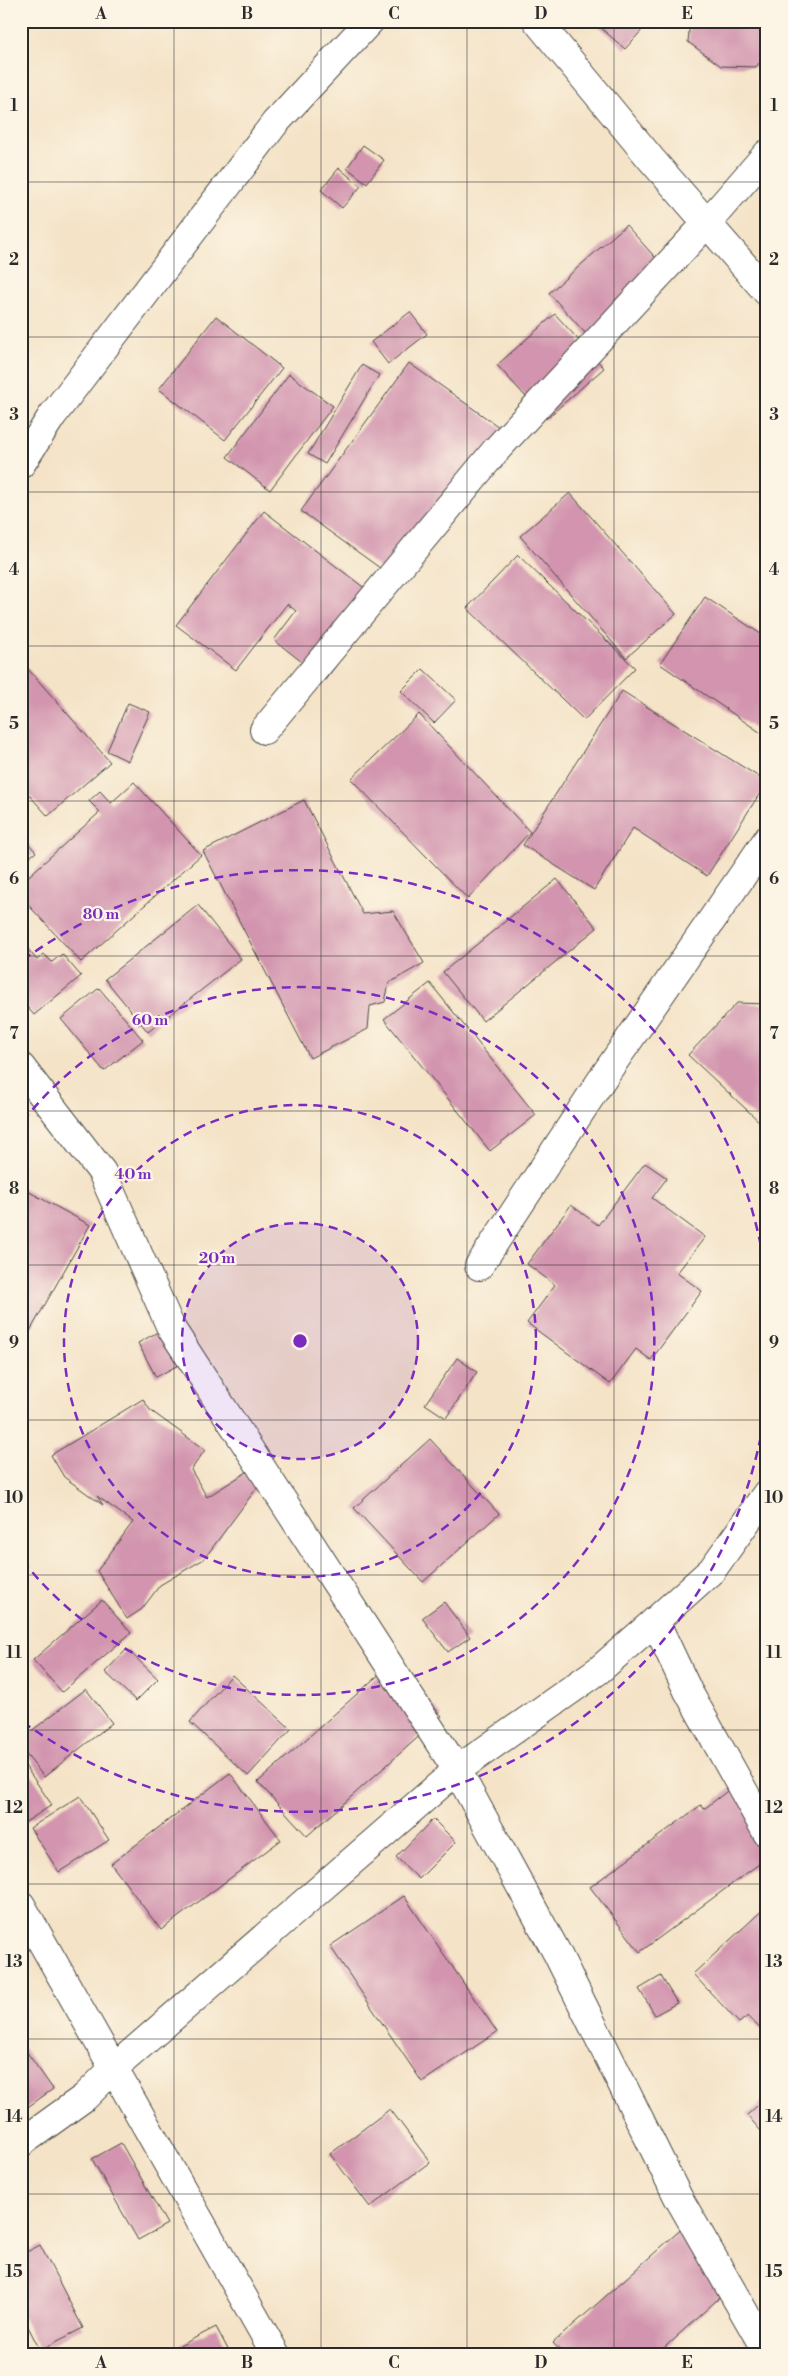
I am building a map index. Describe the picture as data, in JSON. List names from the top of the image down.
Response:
{
  "grid": {
    "columns": [
      "A",
      "B",
      "C",
      "D",
      "E"
    ],
    "rows": [
      "1",
      "2",
      "3",
      "4",
      "5",
      "6",
      "7",
      "8",
      "9",
      "10",
      "11",
      "12",
      "13",
      "14",
      "15"
    ]
  },
  "rings": [
    "80 m",
    "60 m",
    "40 m",
    "20 m"
  ]
}
